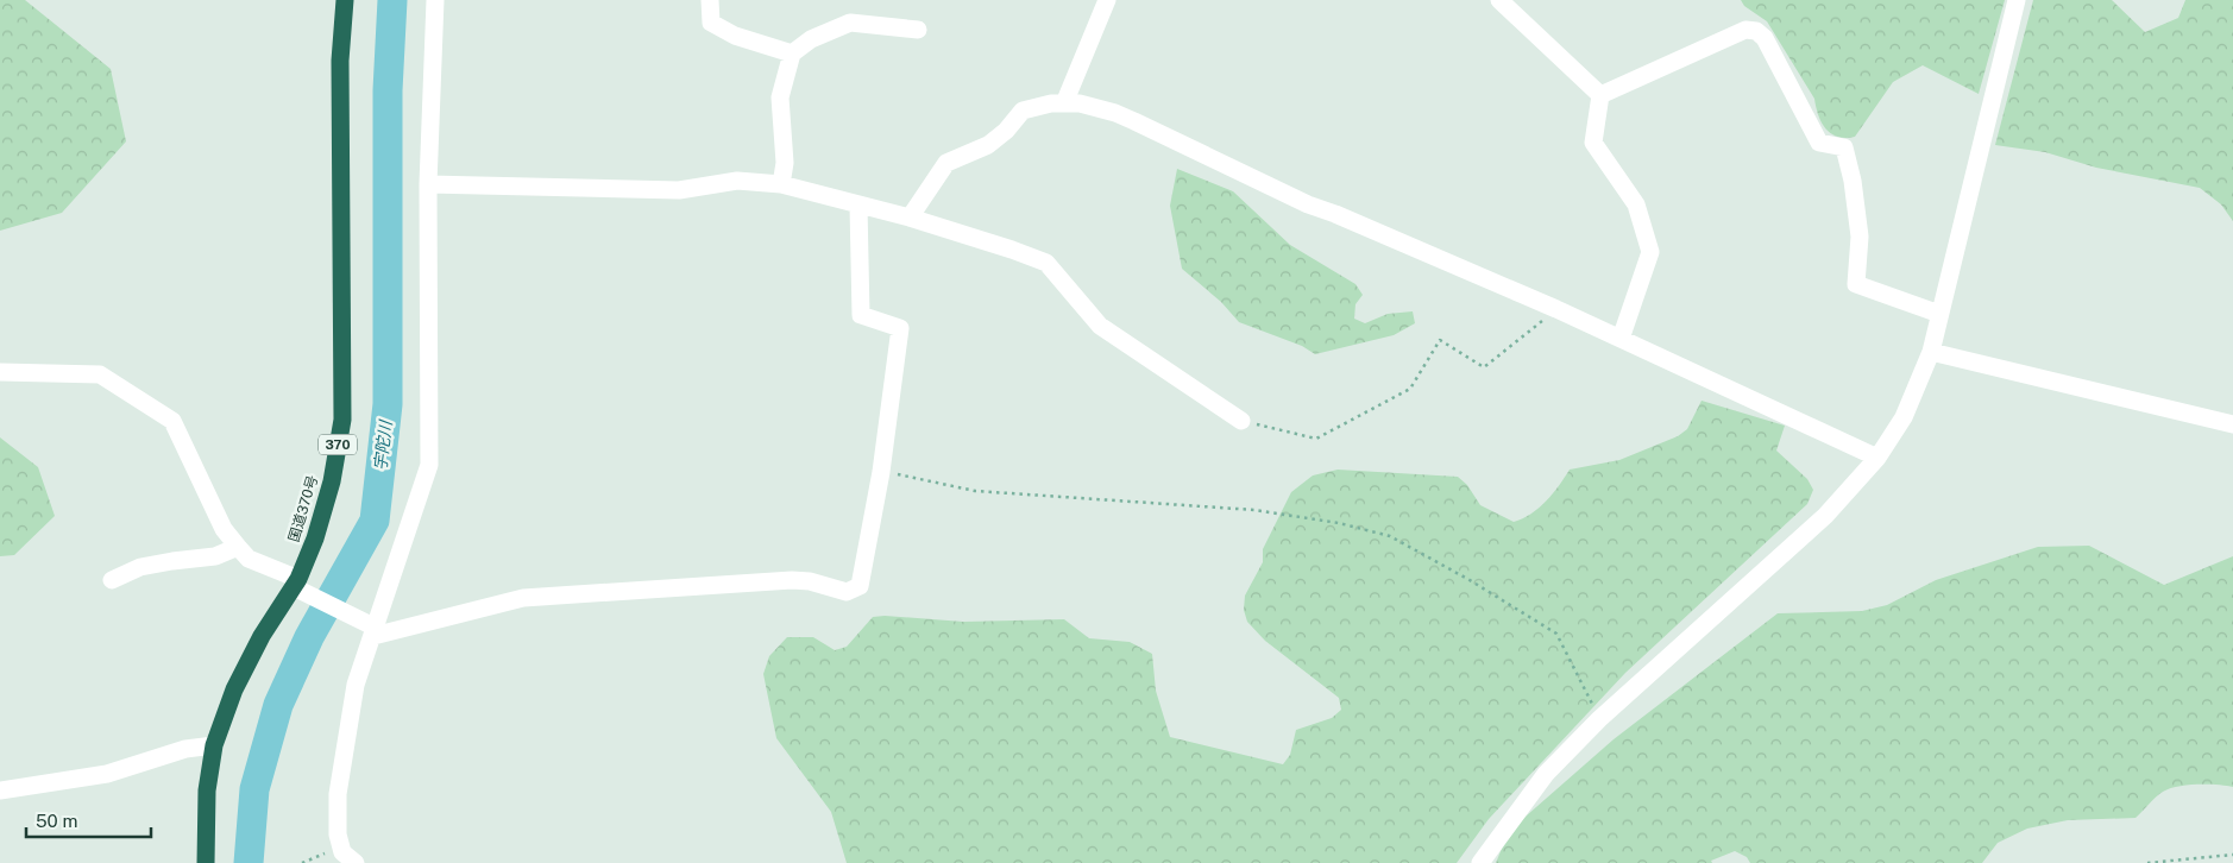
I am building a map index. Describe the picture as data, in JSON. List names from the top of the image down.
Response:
{
  "streets": {
    "highway": ["370", "国道370号"]
  },
  "water": ["宇陀川"],
  "scale_bar": "50 m"
}
